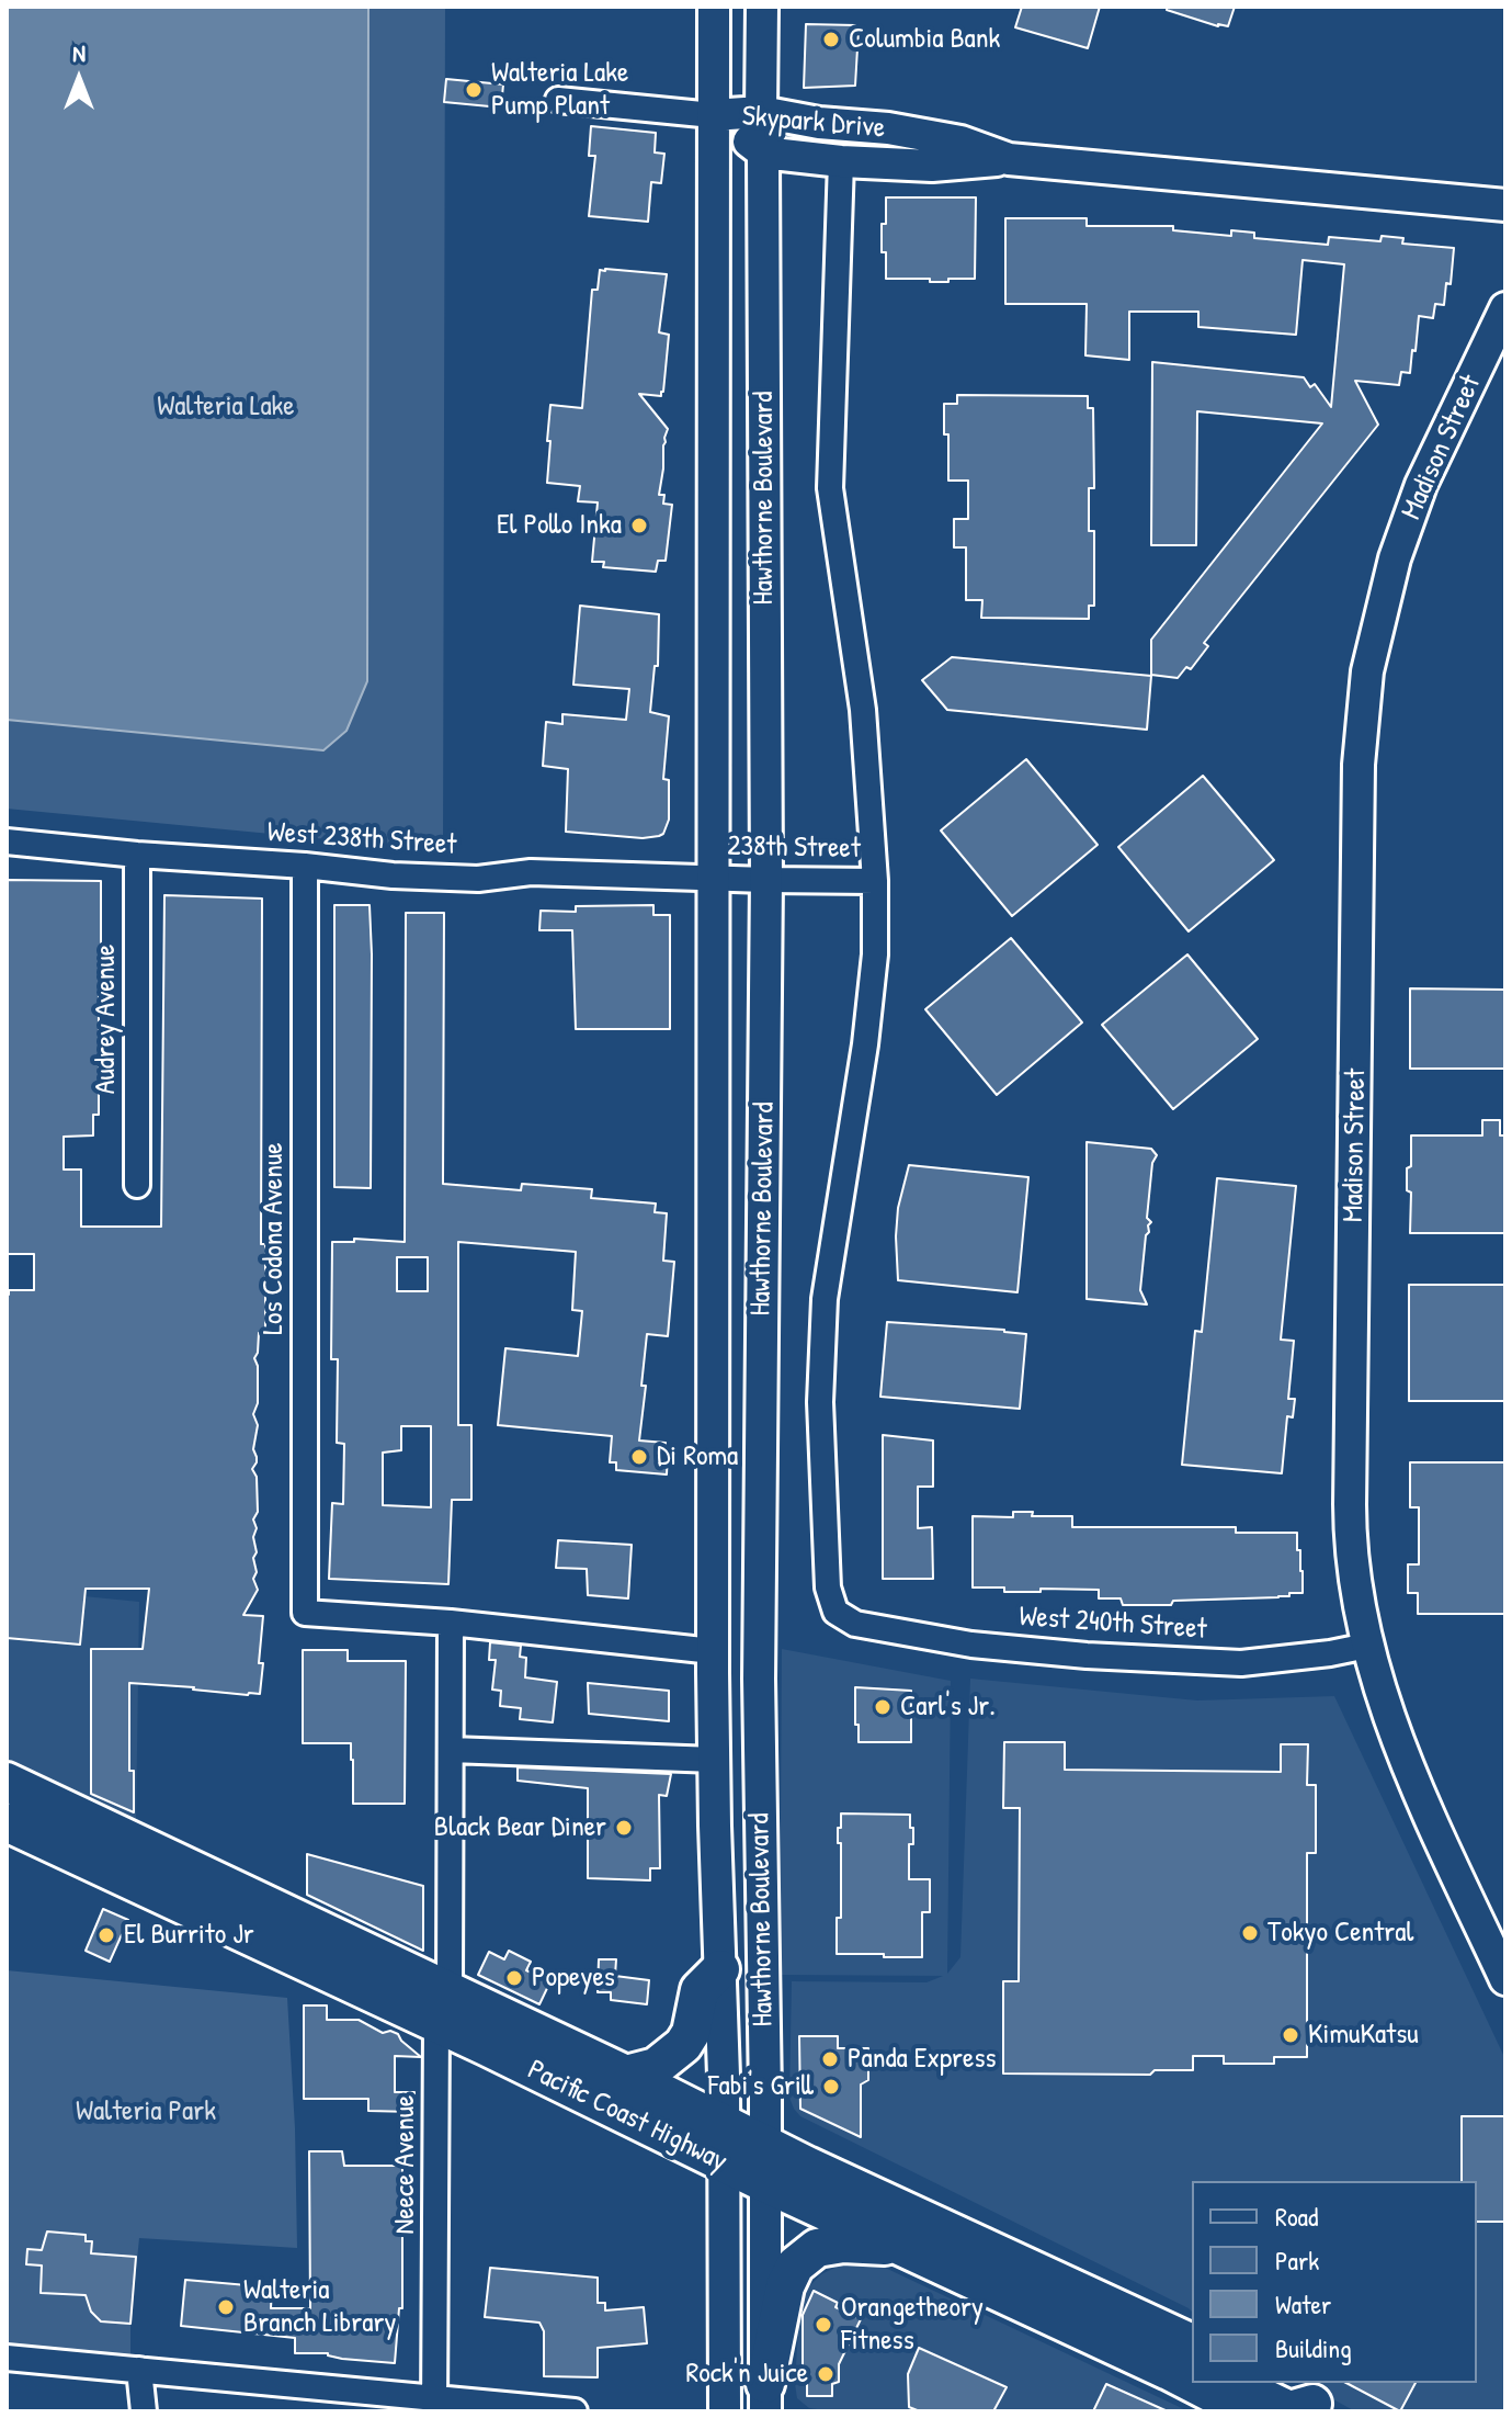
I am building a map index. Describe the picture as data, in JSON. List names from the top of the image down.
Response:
{
  "streets": {
    "highway": ["Pacific Coast Highway"],
    "main road": ["Skypark Drive", "Madison Street", "Hawthorne Boulevard"],
    "street": [
      "West 238th Street",
      "238th Street",
      "Audrey Avenue",
      "Los Codona Avenue",
      "West 240th Street",
      "Neece Avenue"
    ]
  },
  "crossings": [
    ["Skypark Drive", "Hawthorne Boulevard"],
    ["Madison Street", "West 240th Street"],
    ["Hawthorne Boulevard", "West 238th Street"],
    ["Hawthorne Boulevard", "238th Street"],
    ["Hawthorne Boulevard", "Pacific Coast Highway"],
    ["West 238th Street", "238th Street"],
    ["West 238th Street", "Audrey Avenue"],
    ["West 238th Street", "Los Codona Avenue"],
    ["238th Street", "West 240th Street"],
    ["Los Codona Avenue", "Neece Avenue"],
    ["Pacific Coast Highway", "Neece Avenue"]
  ],
  "parks": ["Walteria Lake", "Walteria Park"],
  "places": [
    "Columbia Bank",
    "Walteria Lake Pump Plant",
    "El Pollo Inka",
    "Di Roma",
    "Carl's Jr.",
    "Black Bear Diner",
    "Tokyo Central",
    "El Burrito Jr",
    "Popeyes",
    "KimuKatsu",
    "Panda Express",
    "Fabi's Grill",
    "Walteria Branch Library",
    "Orangetheory Fitness",
    "Rock'n Juice"
  ],
  "legend": [
    "Road",
    "Park",
    "Water",
    "Building"
  ],
  "north": "top"
}
